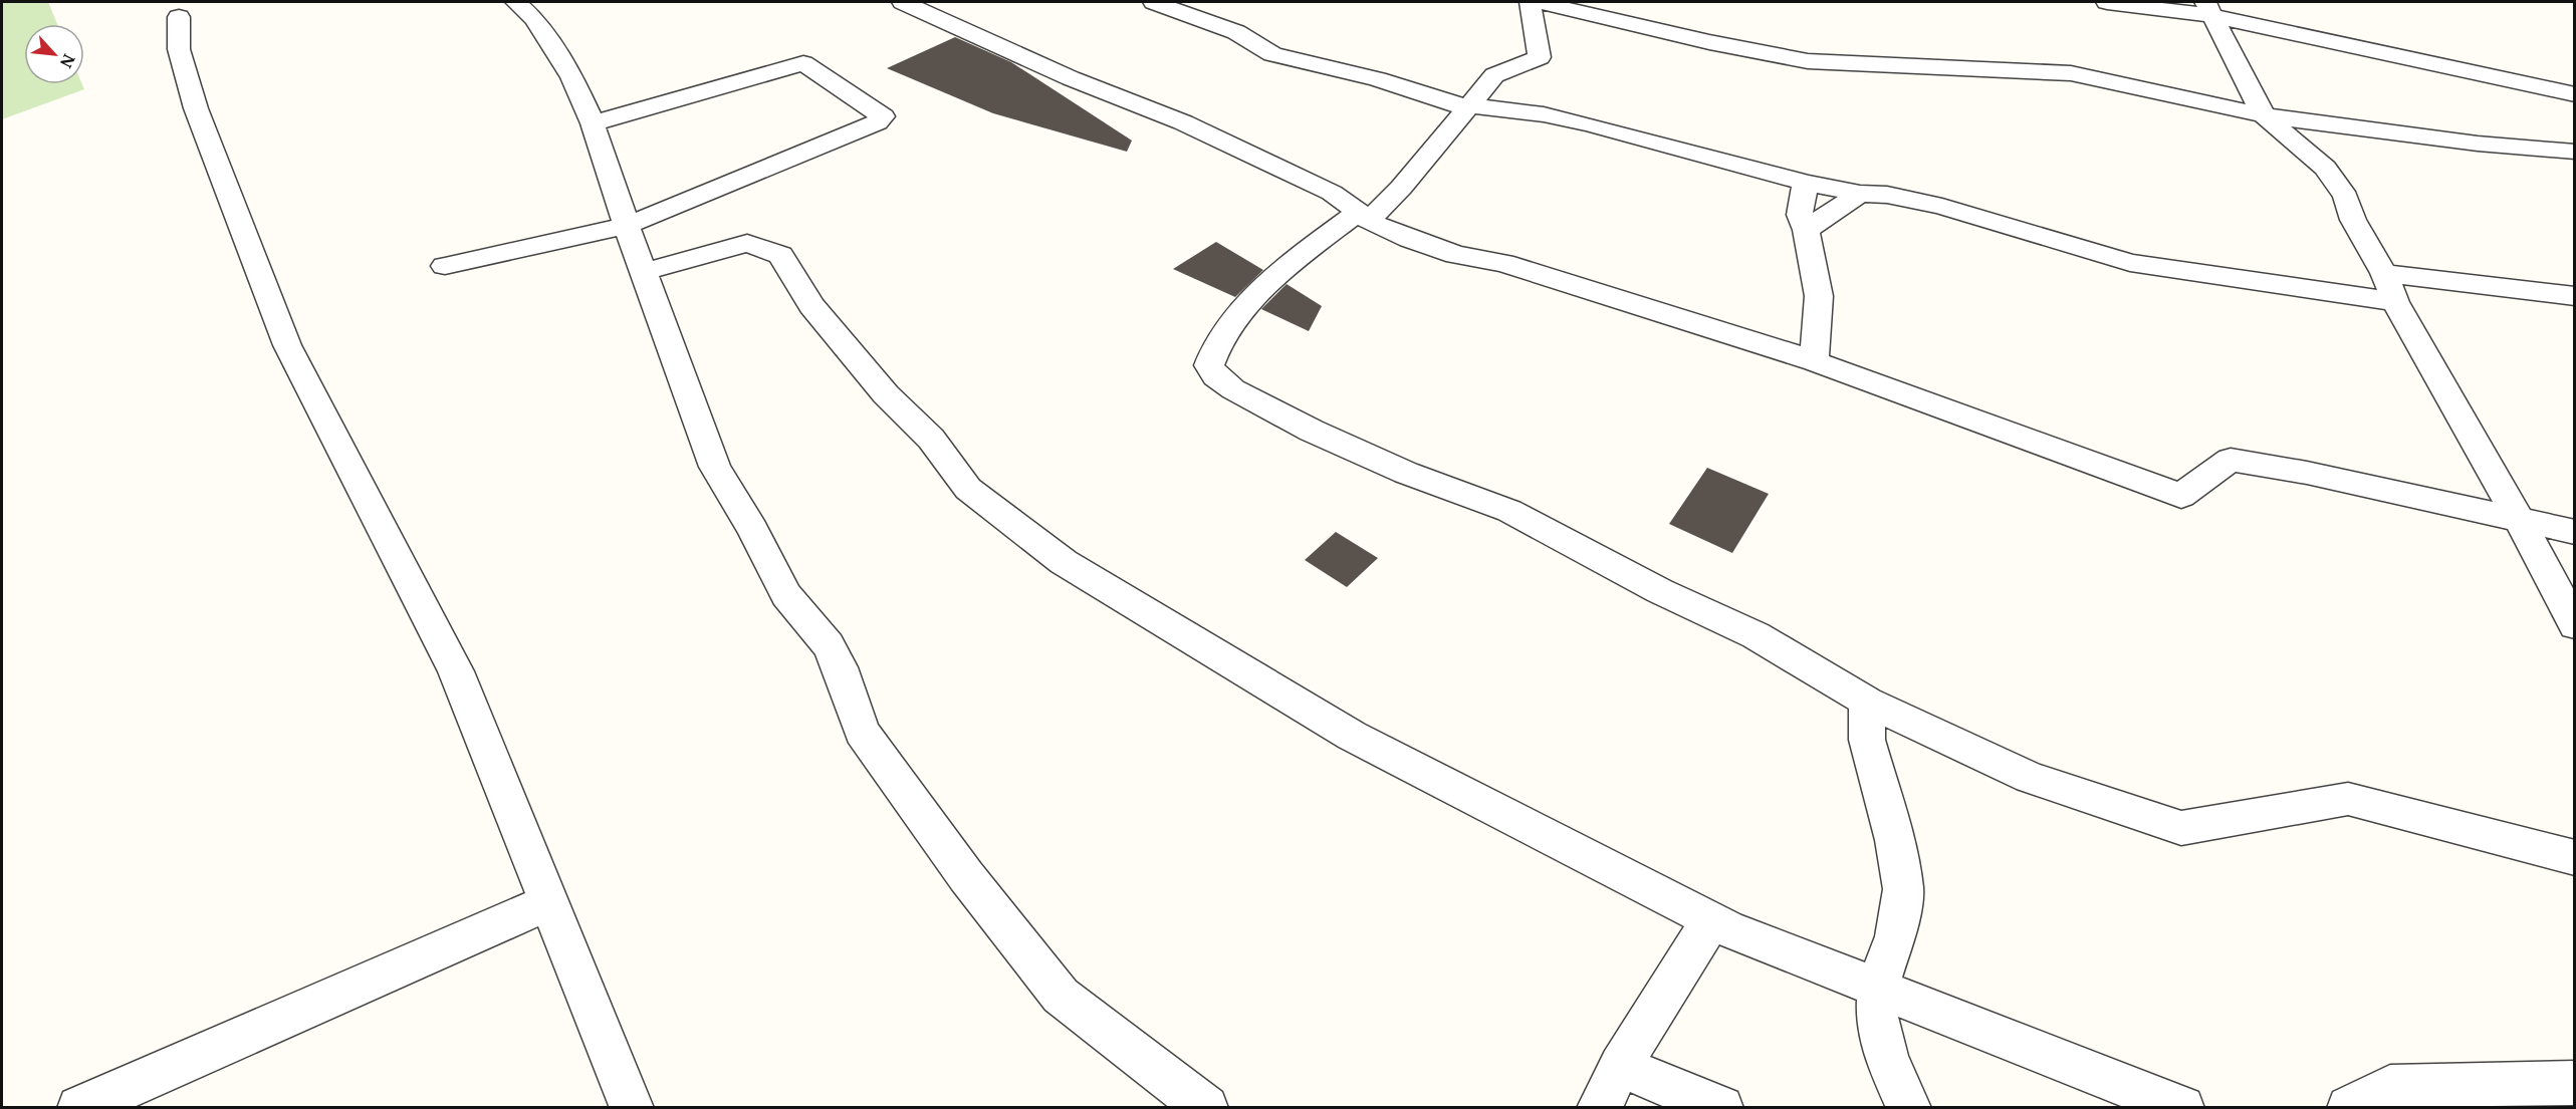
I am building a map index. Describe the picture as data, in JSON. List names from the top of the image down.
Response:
{
  "north": "bottom right"
}
